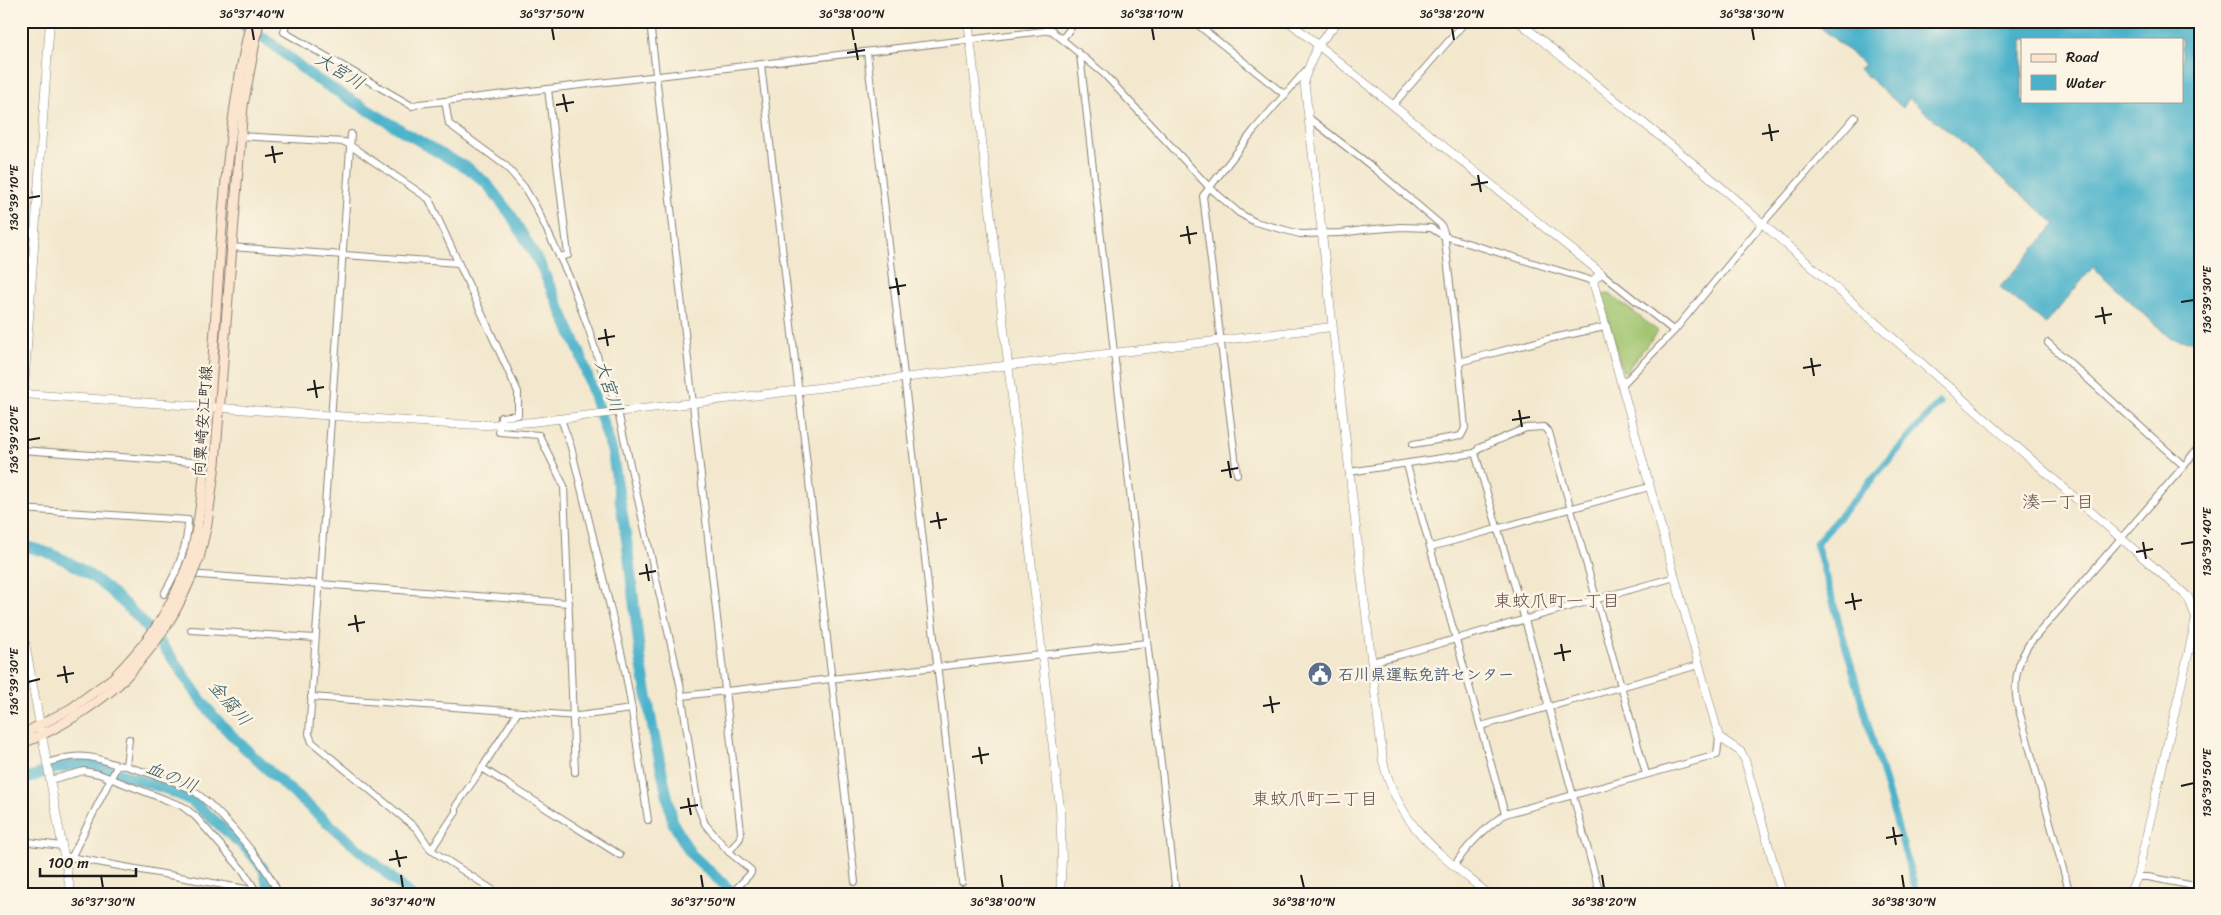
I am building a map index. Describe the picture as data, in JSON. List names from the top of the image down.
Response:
{
  "streets": {
    "main road": ["向粟崎安江町線"]
  },
  "districts": ["湊一丁目", "東蚊爪町一丁目", "東蚊爪町二丁目"],
  "water": ["大宮川", "金腐川", "血の川"],
  "places": {
    "public building": ["石川県運転免許センター"]
  },
  "legend": ["Road", "Water"],
  "scale_bar": "100 m",
  "coordinates": [
    "36°37'40\"N",
    "36°37'50\"N",
    "36°38'00\"N",
    "36°38'10\"N",
    "36°38'20\"N",
    "36°38'30\"N",
    "136°39'10\"E",
    "136°39'30\"E",
    "136°39'20\"E",
    "136°39'40\"E",
    "136°39'50\"E",
    "36°37'30\"N"
  ]
}
